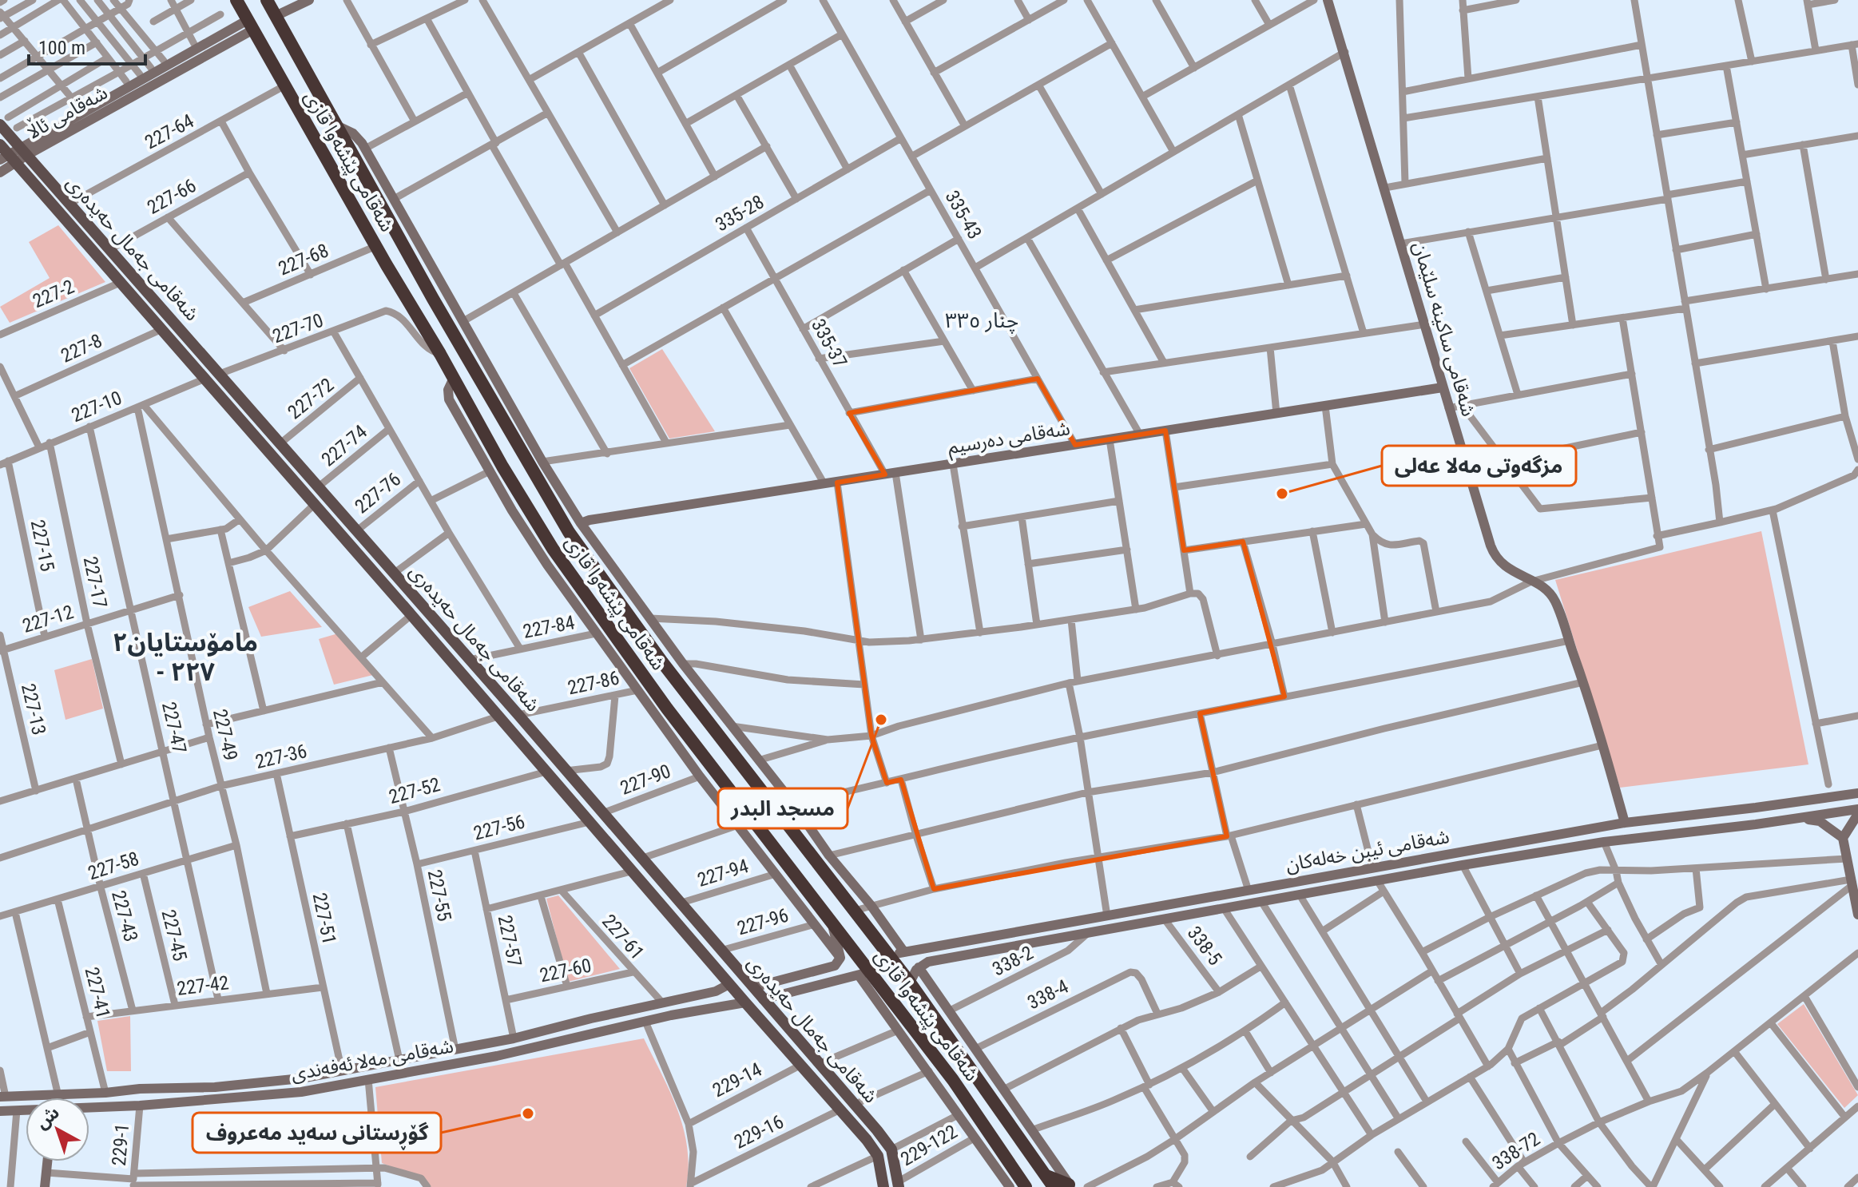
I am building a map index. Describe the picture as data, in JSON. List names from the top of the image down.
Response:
{
  "streets": {
    "highway": ["شەقامی پێشەوا قازی"],
    "main road": ["شەقامی جەمال حەیدەری"],
    "street": [
      "شه‌قامی ئاڵا",
      "227-64",
      "227-66",
      "335-28",
      "335-43",
      "227-68",
      "227-2",
      "227-70",
      "شەقامی ساکینە سلێمان",
      "335-37",
      "227-8",
      "227-72",
      "227-10",
      "شەقامی دەرسیم",
      "227-74",
      "227-76",
      "227-15",
      "227-17",
      "227-12",
      "227-84",
      "227-86",
      "227-13",
      "227-47",
      "227-49",
      "227-36",
      "227-90",
      "227-52",
      "227-56",
      "شەقامی ئیبن خەلەکان",
      "227-58",
      "227-94",
      "227-55",
      "227-43",
      "227-51",
      "227-96",
      "227-45",
      "227-61",
      "227-57",
      "338-5",
      "338-2",
      "227-60",
      "227-42",
      "227-41",
      "338-4",
      "شەقامی مەلا ئەفەندی",
      "229-14",
      "229-16",
      "229-1",
      "229-122",
      "338-72"
    ]
  },
  "crossings": [
    ["شه‌قامی ئاڵا", "شەقامی پێشەوا قازی"],
    ["شه‌قامی ئاڵا", "شەقامی جەمال حەیدەری"],
    ["227-64", "شەقامی پێشەوا قازی"],
    ["227-64", "شەقامی جەمال حەیدەری"],
    ["شەقامی پێشەوا قازی", "227-68"],
    ["شەقامی پێشەوا قازی", "227-70"],
    ["شەقامی پێشەوا قازی", "شەقامی ئیبن خەلەکان"],
    ["227-66", "شەقامی جەمال حەیدەری"],
    ["335-28", "335-43"],
    ["335-28", "335-37"],
    ["335-43", "شەقامی دەرسیم"],
    ["شەقامی جەمال حەیدەری", "227-2"],
    ["شەقامی جەمال حەیدەری", "227-70"],
    ["شەقامی جەمال حەیدەری", "227-8"],
    ["شەقامی جەمال حەیدەری", "227-72"],
    ["شەقامی جەمال حەیدەری", "227-10"],
    ["شەقامی جەمال حەیدەری", "227-74"],
    ["شەقامی جەمال حەیدەری", "227-76"],
    ["شەقامی جەمال حەیدەری", "227-84"],
    ["شەقامی جەمال حەیدەری", "227-86"],
    ["شەقامی جەمال حەیدەری", "227-36"],
    ["شەقامی جەمال حەیدەری", "227-90"],
    ["شەقامی جەمال حەیدەری", "227-52"],
    ["شەقامی جەمال حەیدەری", "227-56"],
    ["شەقامی جەمال حەیدەری", "227-94"],
    ["شەقامی جەمال حەیدەری", "227-96"],
    ["شەقامی جەمال حەیدەری", "شەقامی مەلا ئەفەندی"],
    ["شەقامی جەمال حەیدەری", "229-14"],
    ["شەقامی جەمال حەیدەری", "229-16"],
    ["شەقامی جەمال حەیدەری", "229-122"],
    ["شەقامی ساکینە سلێمان", "شەقامی دەرسیم"],
    ["شەقامی ساکینە سلێمان", "شەقامی ئیبن خەلەکان"],
    ["335-37", "شەقامی دەرسیم"],
    ["227-10", "227-15"],
    ["227-10", "227-17"],
    ["227-10", "227-47"],
    ["227-10", "227-49"],
    ["227-15", "227-12"],
    ["227-17", "227-12"],
    ["227-12", "227-13"],
    ["227-12", "227-47"],
    ["227-12", "227-49"],
    ["227-47", "227-36"],
    ["227-47", "227-58"],
    ["227-47", "227-42"],
    ["227-49", "227-36"],
    ["227-49", "227-58"],
    ["227-49", "227-42"],
    ["227-36", "227-55"],
    ["227-36", "227-43"],
    ["227-36", "227-51"],
    ["227-52", "227-55"],
    ["227-52", "227-51"],
    ["227-56", "227-55"],
    ["227-56", "227-57"],
    ["شەقامی ئیبن خەلەکان", "338-5"],
    ["شەقامی ئیبن خەلەکان", "338-2"],
    ["227-58", "227-43"],
    ["227-58", "227-45"],
    ["227-58", "227-41"],
    ["227-55", "شەقامی مەلا ئەفەندی"],
    ["227-43", "227-42"],
    ["227-51", "227-42"],
    ["227-51", "شەقامی مەلا ئەفەندی"],
    ["227-45", "227-42"],
    ["227-61", "227-60"],
    ["227-61", "شەقامی مەلا ئەفەندی"],
    ["227-57", "227-60"],
    ["227-57", "شەقامی مەلا ئەفەندی"],
    ["227-42", "227-41"],
    ["227-41", "شەقامی مەلا ئەفەندی"],
    ["شەقامی مەلا ئەفەندی", "229-1"]
  ],
  "districts": ["چنار ٣٣٥", "مامۆستایان٢ - ٢٢٧"],
  "places": ["مزگەوتی مەلا عەلی", "مسجد البدر", "گۆڕستانی سەید مەعروف"],
  "scale_bar": "100 m",
  "north": "top left"
}
